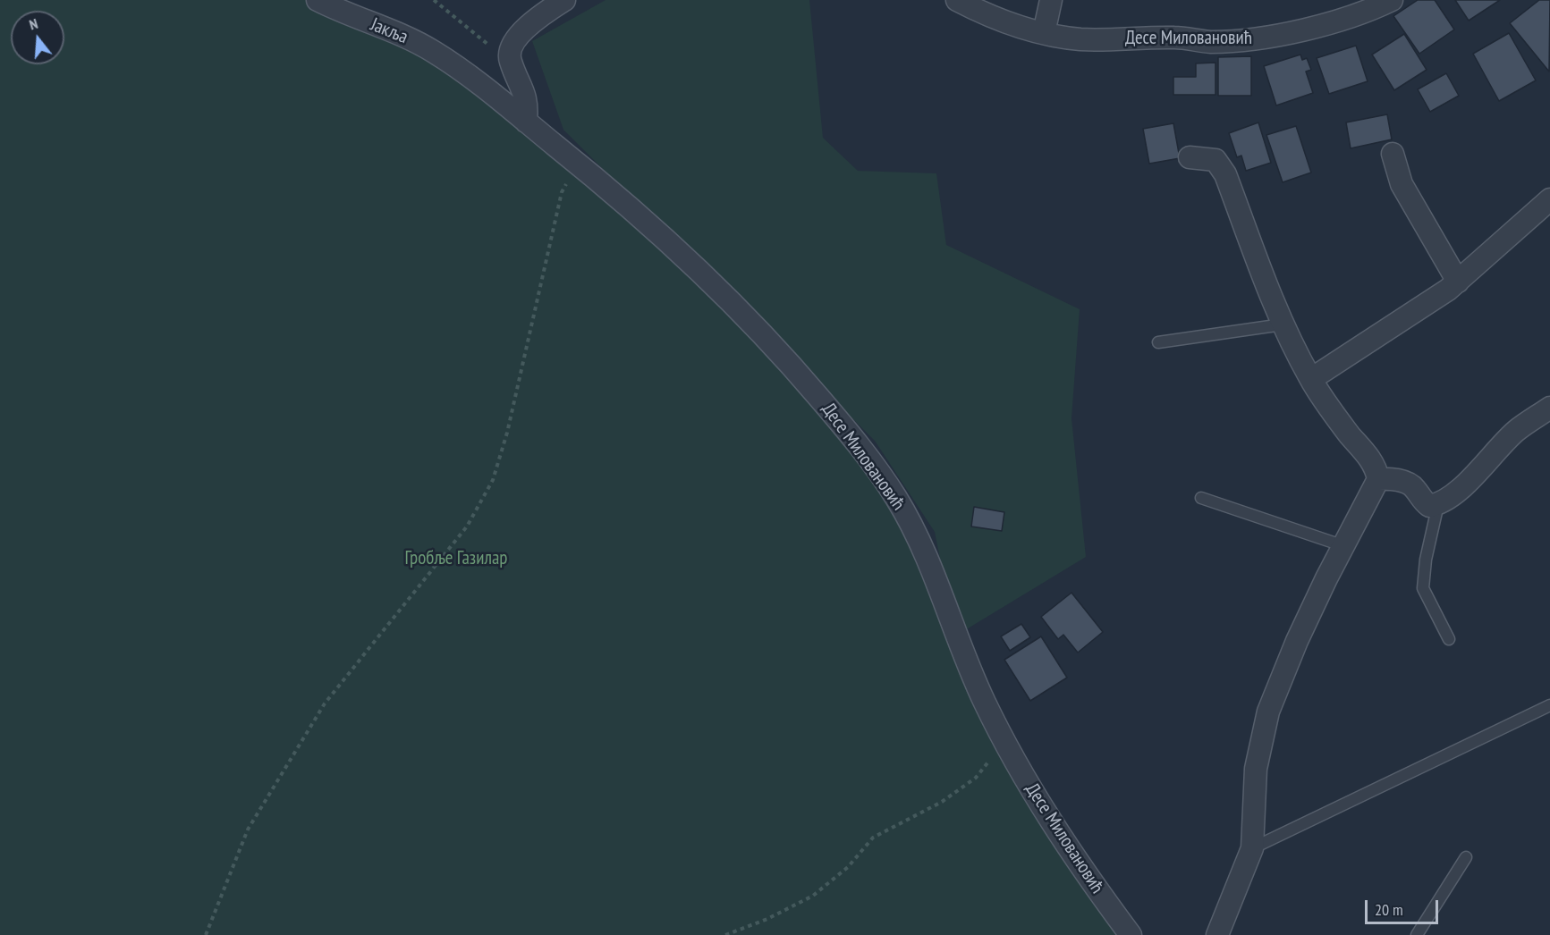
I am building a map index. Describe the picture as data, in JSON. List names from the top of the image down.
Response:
{
  "streets": {
    "street": ["Јакља", "Десе Миловановић"]
  },
  "crossings": [
    ["Јакља", "Десе Миловановић"]
  ],
  "parks": ["Гробље Газилар"],
  "scale_bar": "20 m",
  "north": "top"
}
